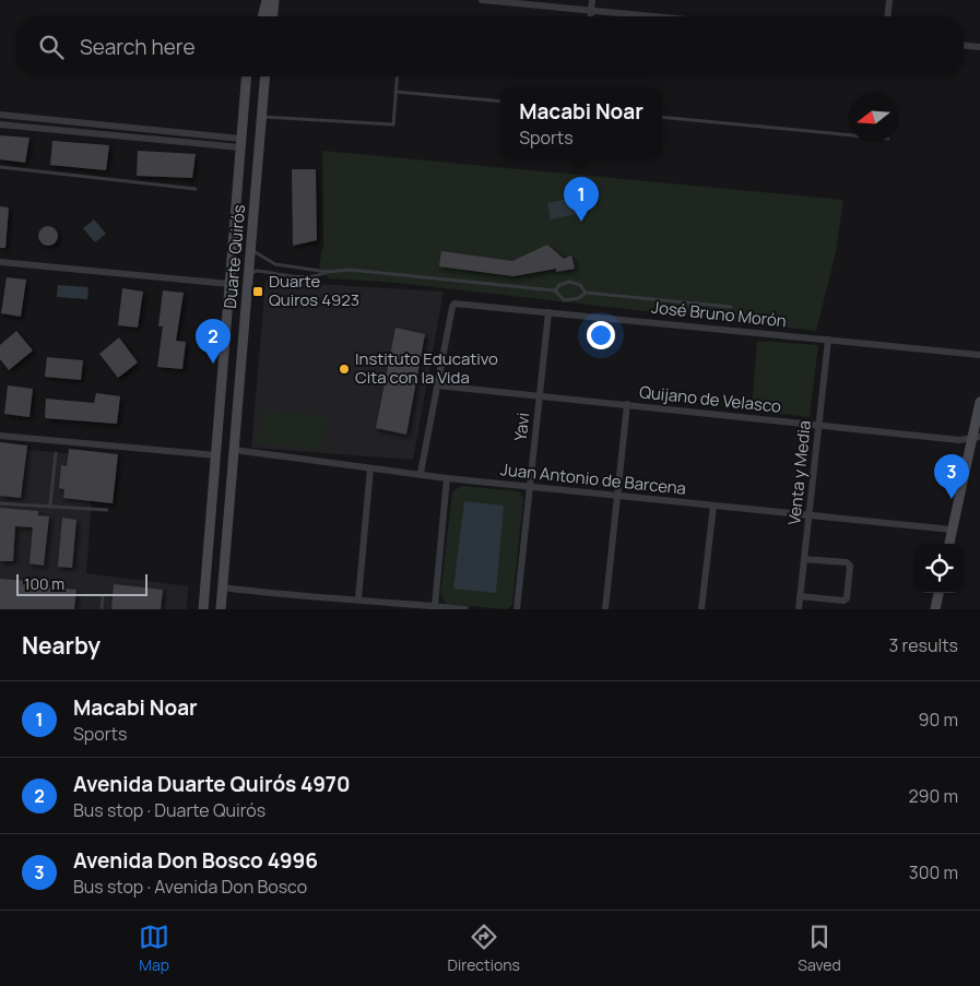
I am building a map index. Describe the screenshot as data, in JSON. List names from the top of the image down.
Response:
{
  "streets": {
    "main road": ["Duarte Quirós"],
    "street": [
      "José Bruno Morón",
      "Quijano de Velasco",
      "Yavi",
      "Venta y Media",
      "Juan Antonio de Barcena"
    ]
  },
  "crossings": [
    ["Duarte Quirós", "Juan Antonio de Barcena"],
    ["José Bruno Morón", "Quijano de Velasco"],
    ["José Bruno Morón", "Yavi"],
    ["José Bruno Morón", "Venta y Media"],
    ["Quijano de Velasco", "Yavi"],
    ["Quijano de Velasco", "Venta y Media"],
    ["Yavi", "Juan Antonio de Barcena"],
    ["Venta y Media", "Juan Antonio de Barcena"]
  ],
  "places": {
    "transit": ["Duarte Quiros 4923"],
    "other": ["Instituto Educativo Cita con la Vida"]
  },
  "scale_bar": "100 m",
  "north": "left",
  "page": {
    "search": "Search here",
    "popup": ["Macabi Noar", "Sports"],
    "pins": ["1", "2", "3"],
    "scale": "100 m",
    "heading": ["Nearby", "3 results"],
    "list": [
      {
        "mark": "1",
        "name": "Macabi Noar",
        "note": "Sports",
        "value": "90 m"
      },
      {
        "mark": "2",
        "name": "Avenida Duarte Quirós 4970",
        "note": "Bus stop · Duarte Quirós",
        "value": "290 m"
      },
      {
        "mark": "3",
        "name": "Avenida Don Bosco 4996",
        "note": "Bus stop · Avenida Don Bosco",
        "value": "300 m"
      }
    ],
    "nav": ["Map", "Directions", "Saved"]
  }
}
